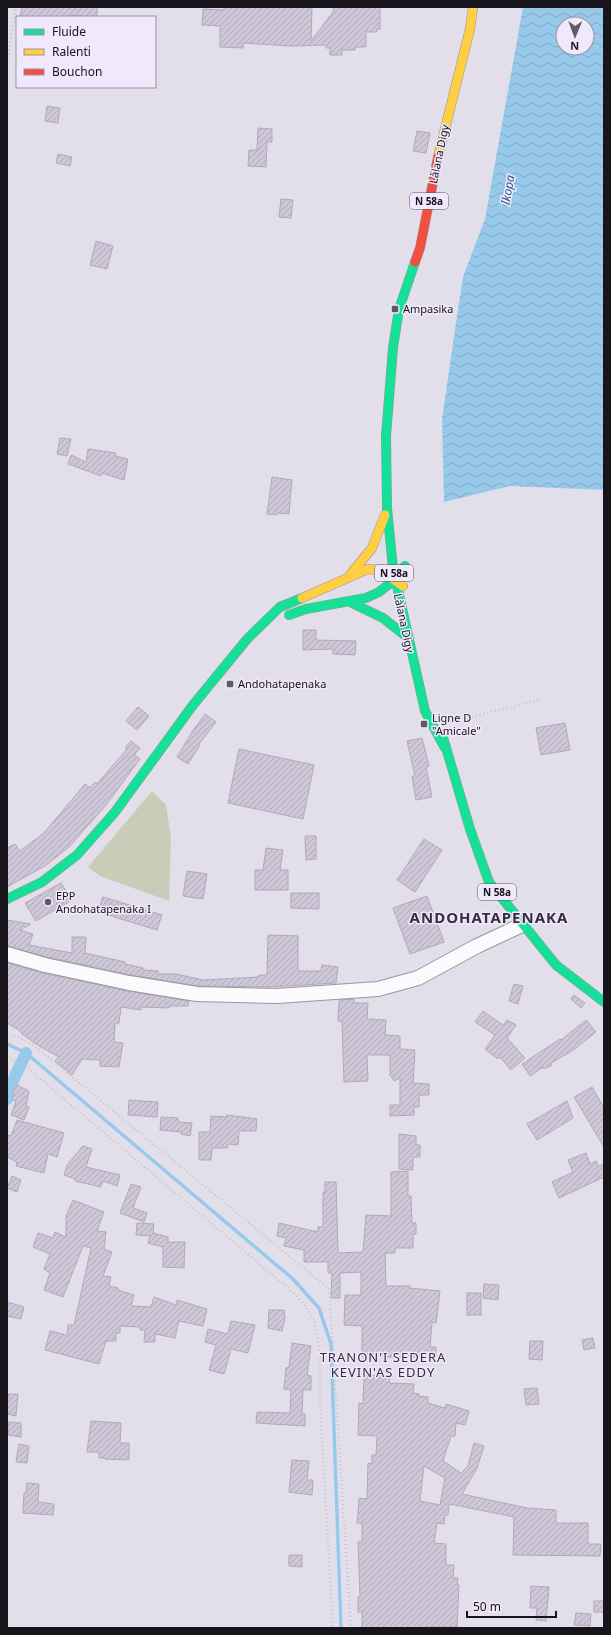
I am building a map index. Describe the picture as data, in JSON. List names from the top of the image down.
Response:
{
  "streets": {
    "main road": ["Làlana Digy", "N 58a"]
  },
  "districts": ["ANDOHATAPENAKA", "TRANON'I SEDERA KEVIN'AS EDDY"],
  "water": ["Ikopa"],
  "places": {
    "transit": ["Ampasika", "Andohatapenaka", "Ligne D \"Amicale\""],
    "other": ["EPP Andohatapenaka I"]
  },
  "legend": ["Fluide", "Ralenti", "Bouchon"],
  "scale_bar": "50 m",
  "north": "bottom"
}
